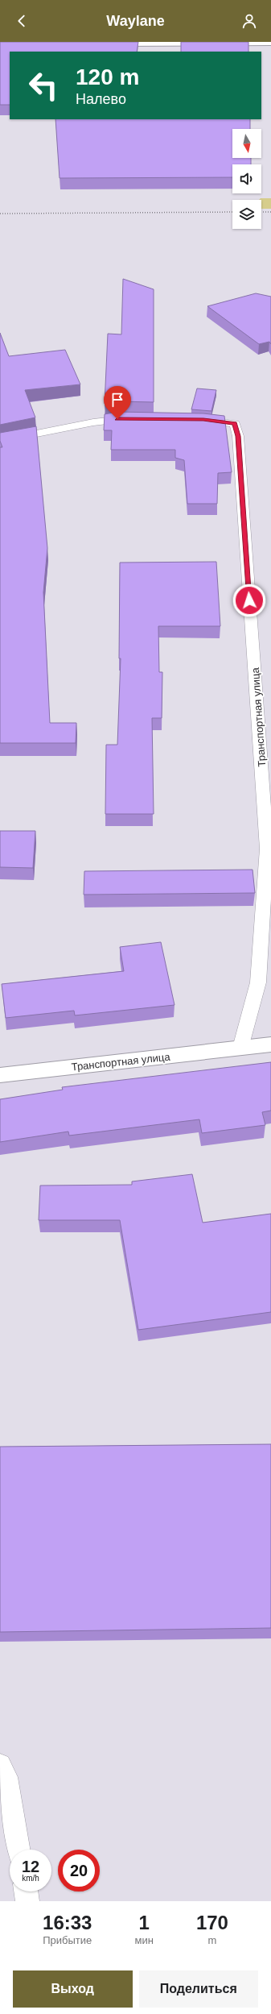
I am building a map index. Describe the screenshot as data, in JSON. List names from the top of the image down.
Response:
{
  "streets": {
    "street": ["Транспортная улица"]
  },
  "north": "bottom",
  "page": {
    "header": "Waylane",
    "turn": ["120 m", "Налево"],
    "speed": "12 km/h",
    "limit": "20",
    "eta": [
      "16:33",
      "Прибытие",
      "1",
      "мин",
      "170",
      "m"
    ],
    "buttons": ["Выход", "Поделиться"]
  }
}
